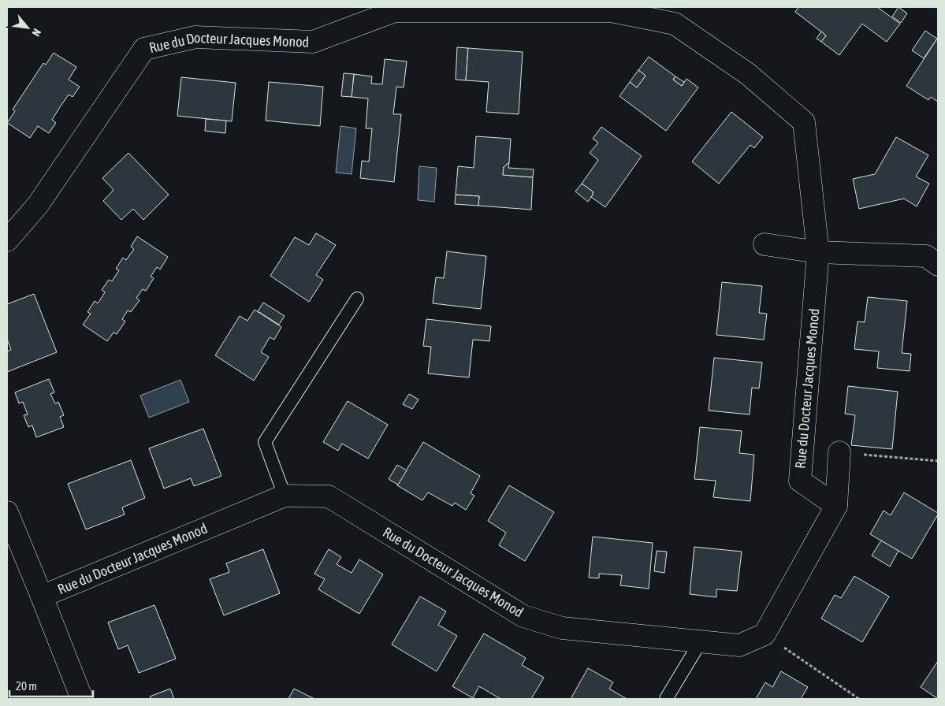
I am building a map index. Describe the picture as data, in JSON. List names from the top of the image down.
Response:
{
  "streets": {
    "street": ["Rue du Docteur Jacques Monod"]
  },
  "scale_bar": "20 m",
  "north": "bottom right"
}
